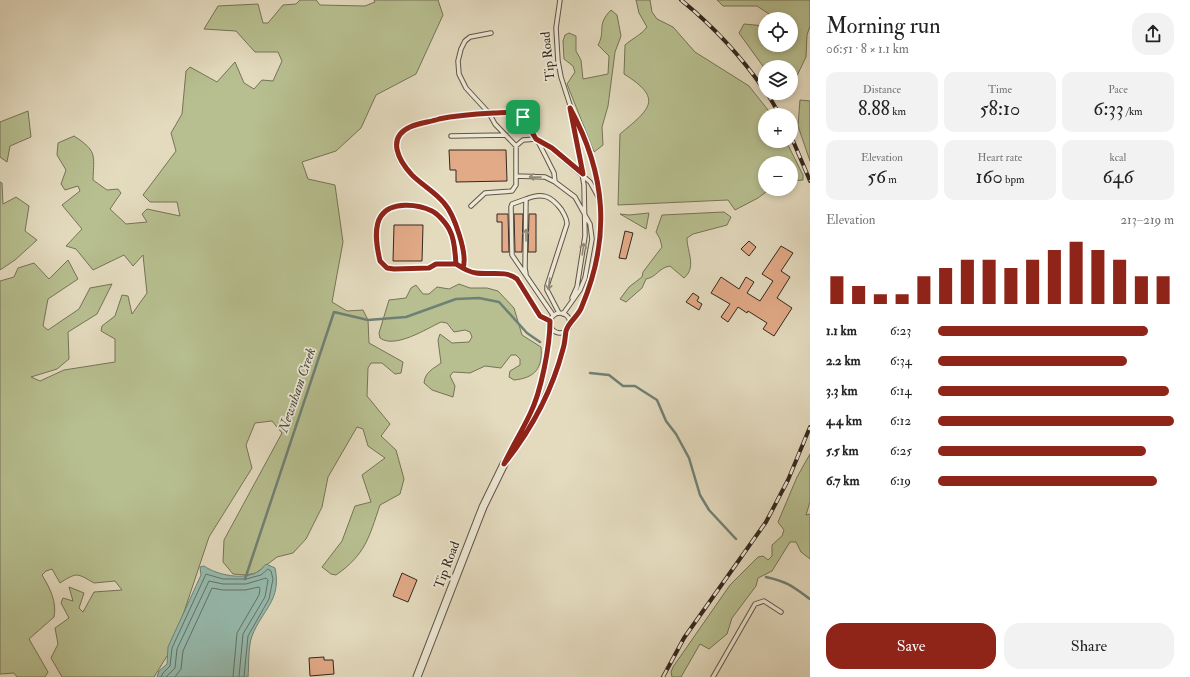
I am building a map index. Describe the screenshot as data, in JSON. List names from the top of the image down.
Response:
{
  "streets": {
    "street": ["Tip Road"]
  },
  "water": ["Newnham Creek"],
  "page": {
    "heading": ["Morning run", "06:51 · 8 × 1.1 km"],
    "map_buttons": ["+", "−"],
    "stats": [
      ["Distance", "8.88 km"],
      ["Time", "58:10"],
      ["Pace", "6:33 /km"],
      ["Elevation", "56 m"],
      ["Heart rate", "160 bpm"],
      ["kcal", "646"]
    ],
    "chart": ["Elevation", "213–219 m"],
    "list": [
      {
        "name": "1.1 km",
        "note": "6:23"
      },
      {
        "name": "2.2 km",
        "note": "6:34"
      },
      {
        "name": "3.3 km",
        "note": "6:14"
      },
      {
        "name": "4.4 km",
        "note": "6:12"
      },
      {
        "name": "5.5 km",
        "note": "6:25"
      },
      {
        "name": "6.7 km",
        "note": "6:19"
      }
    ],
    "buttons": ["Save", "Share"]
  }
}
